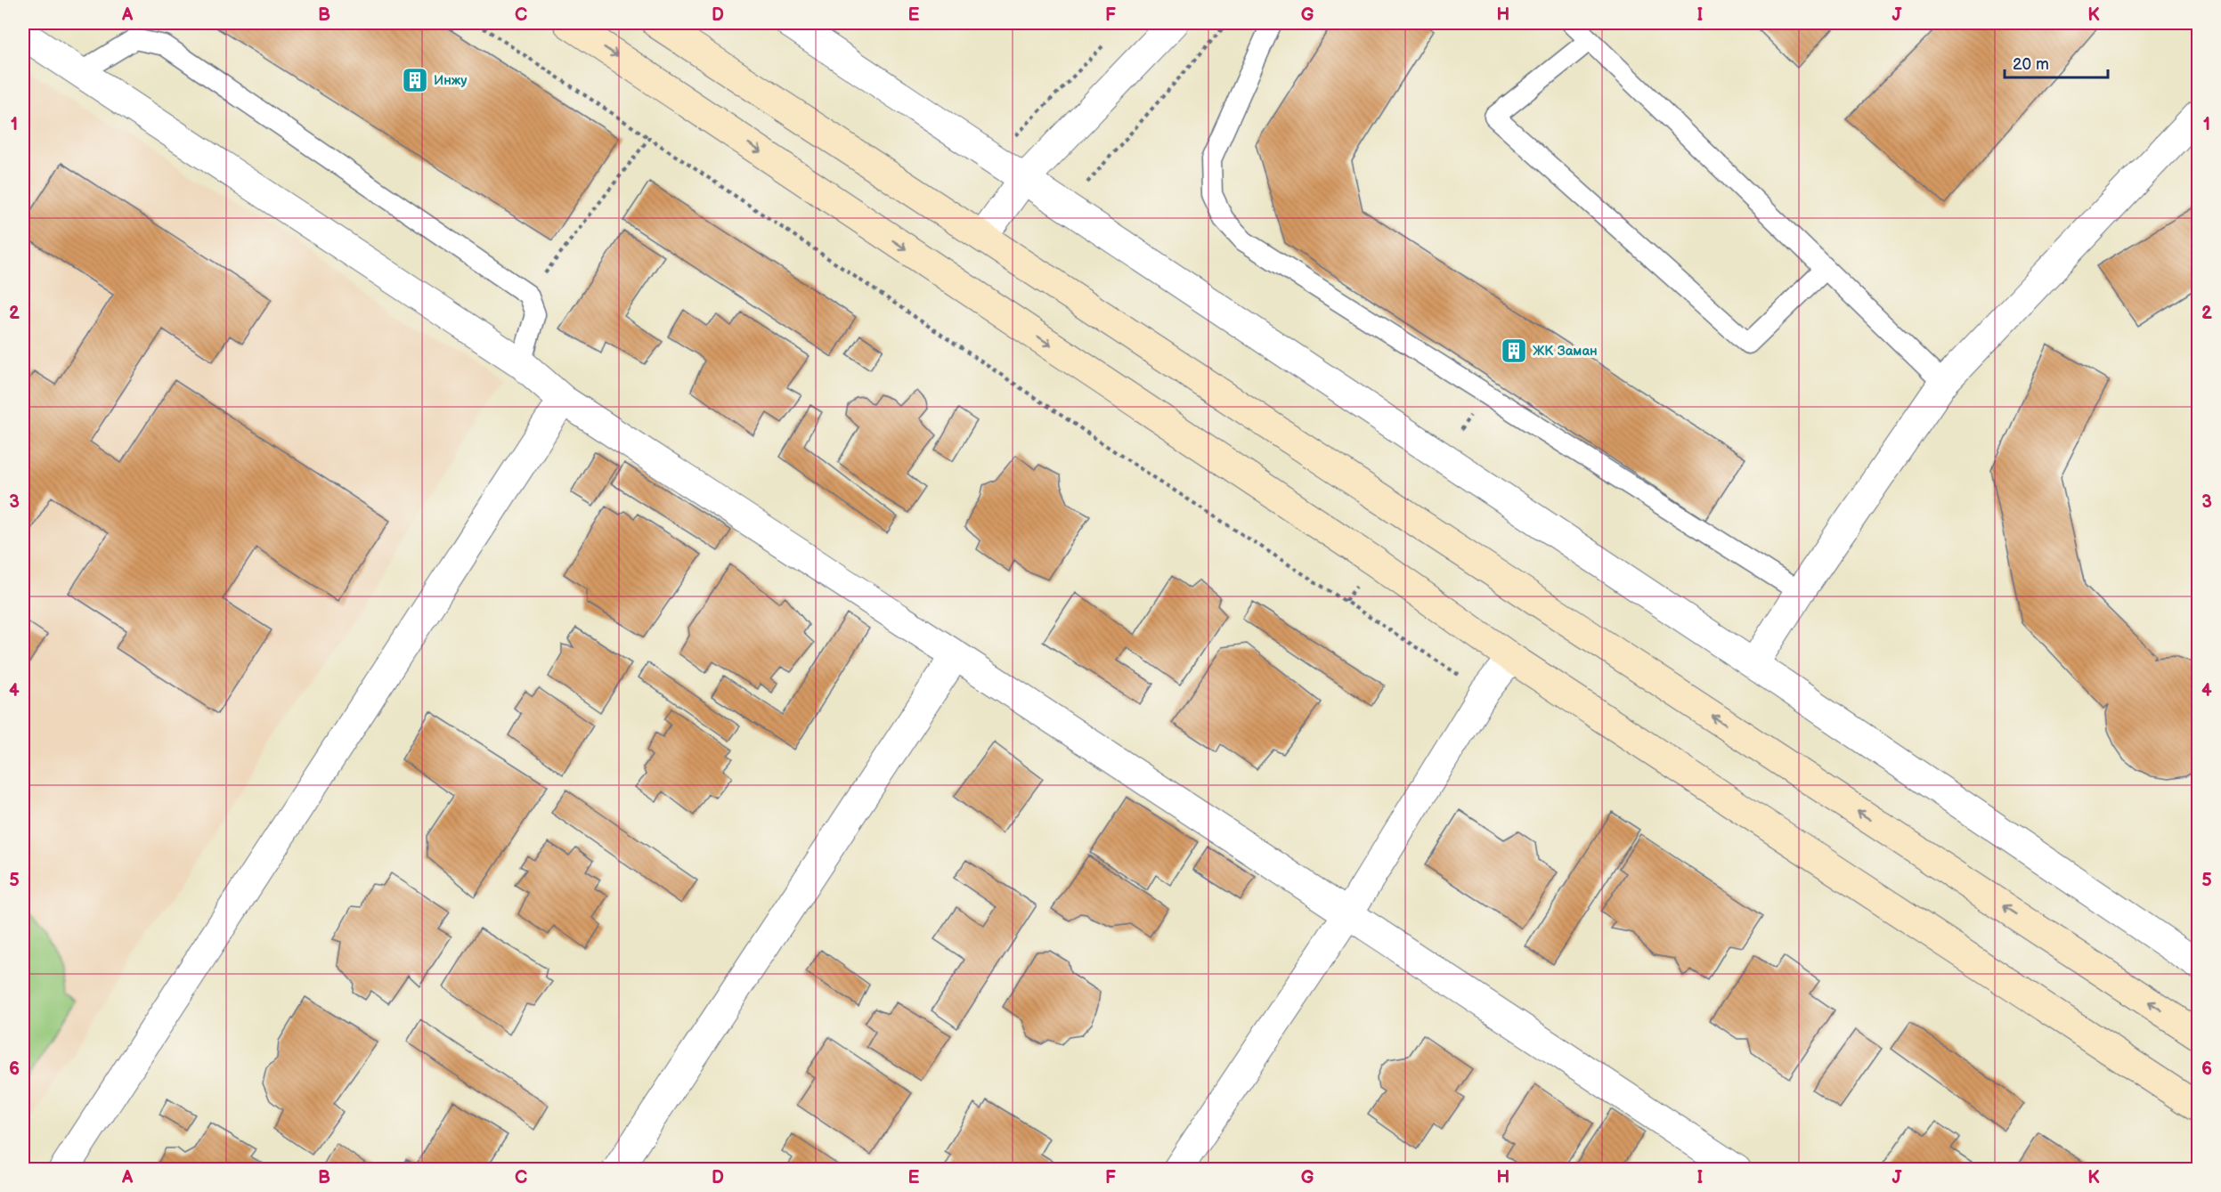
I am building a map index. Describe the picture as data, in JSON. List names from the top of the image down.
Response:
{
  "places": {
    "building": ["Инжу", "ЖК Заман"]
  },
  "scale_bar": "20 m",
  "grid": {
    "columns": [
      "A",
      "B",
      "C",
      "D",
      "E",
      "F",
      "G",
      "H",
      "I",
      "J",
      "K"
    ],
    "rows": [
      "1",
      "2",
      "3",
      "4",
      "5",
      "6"
    ]
  }
}
